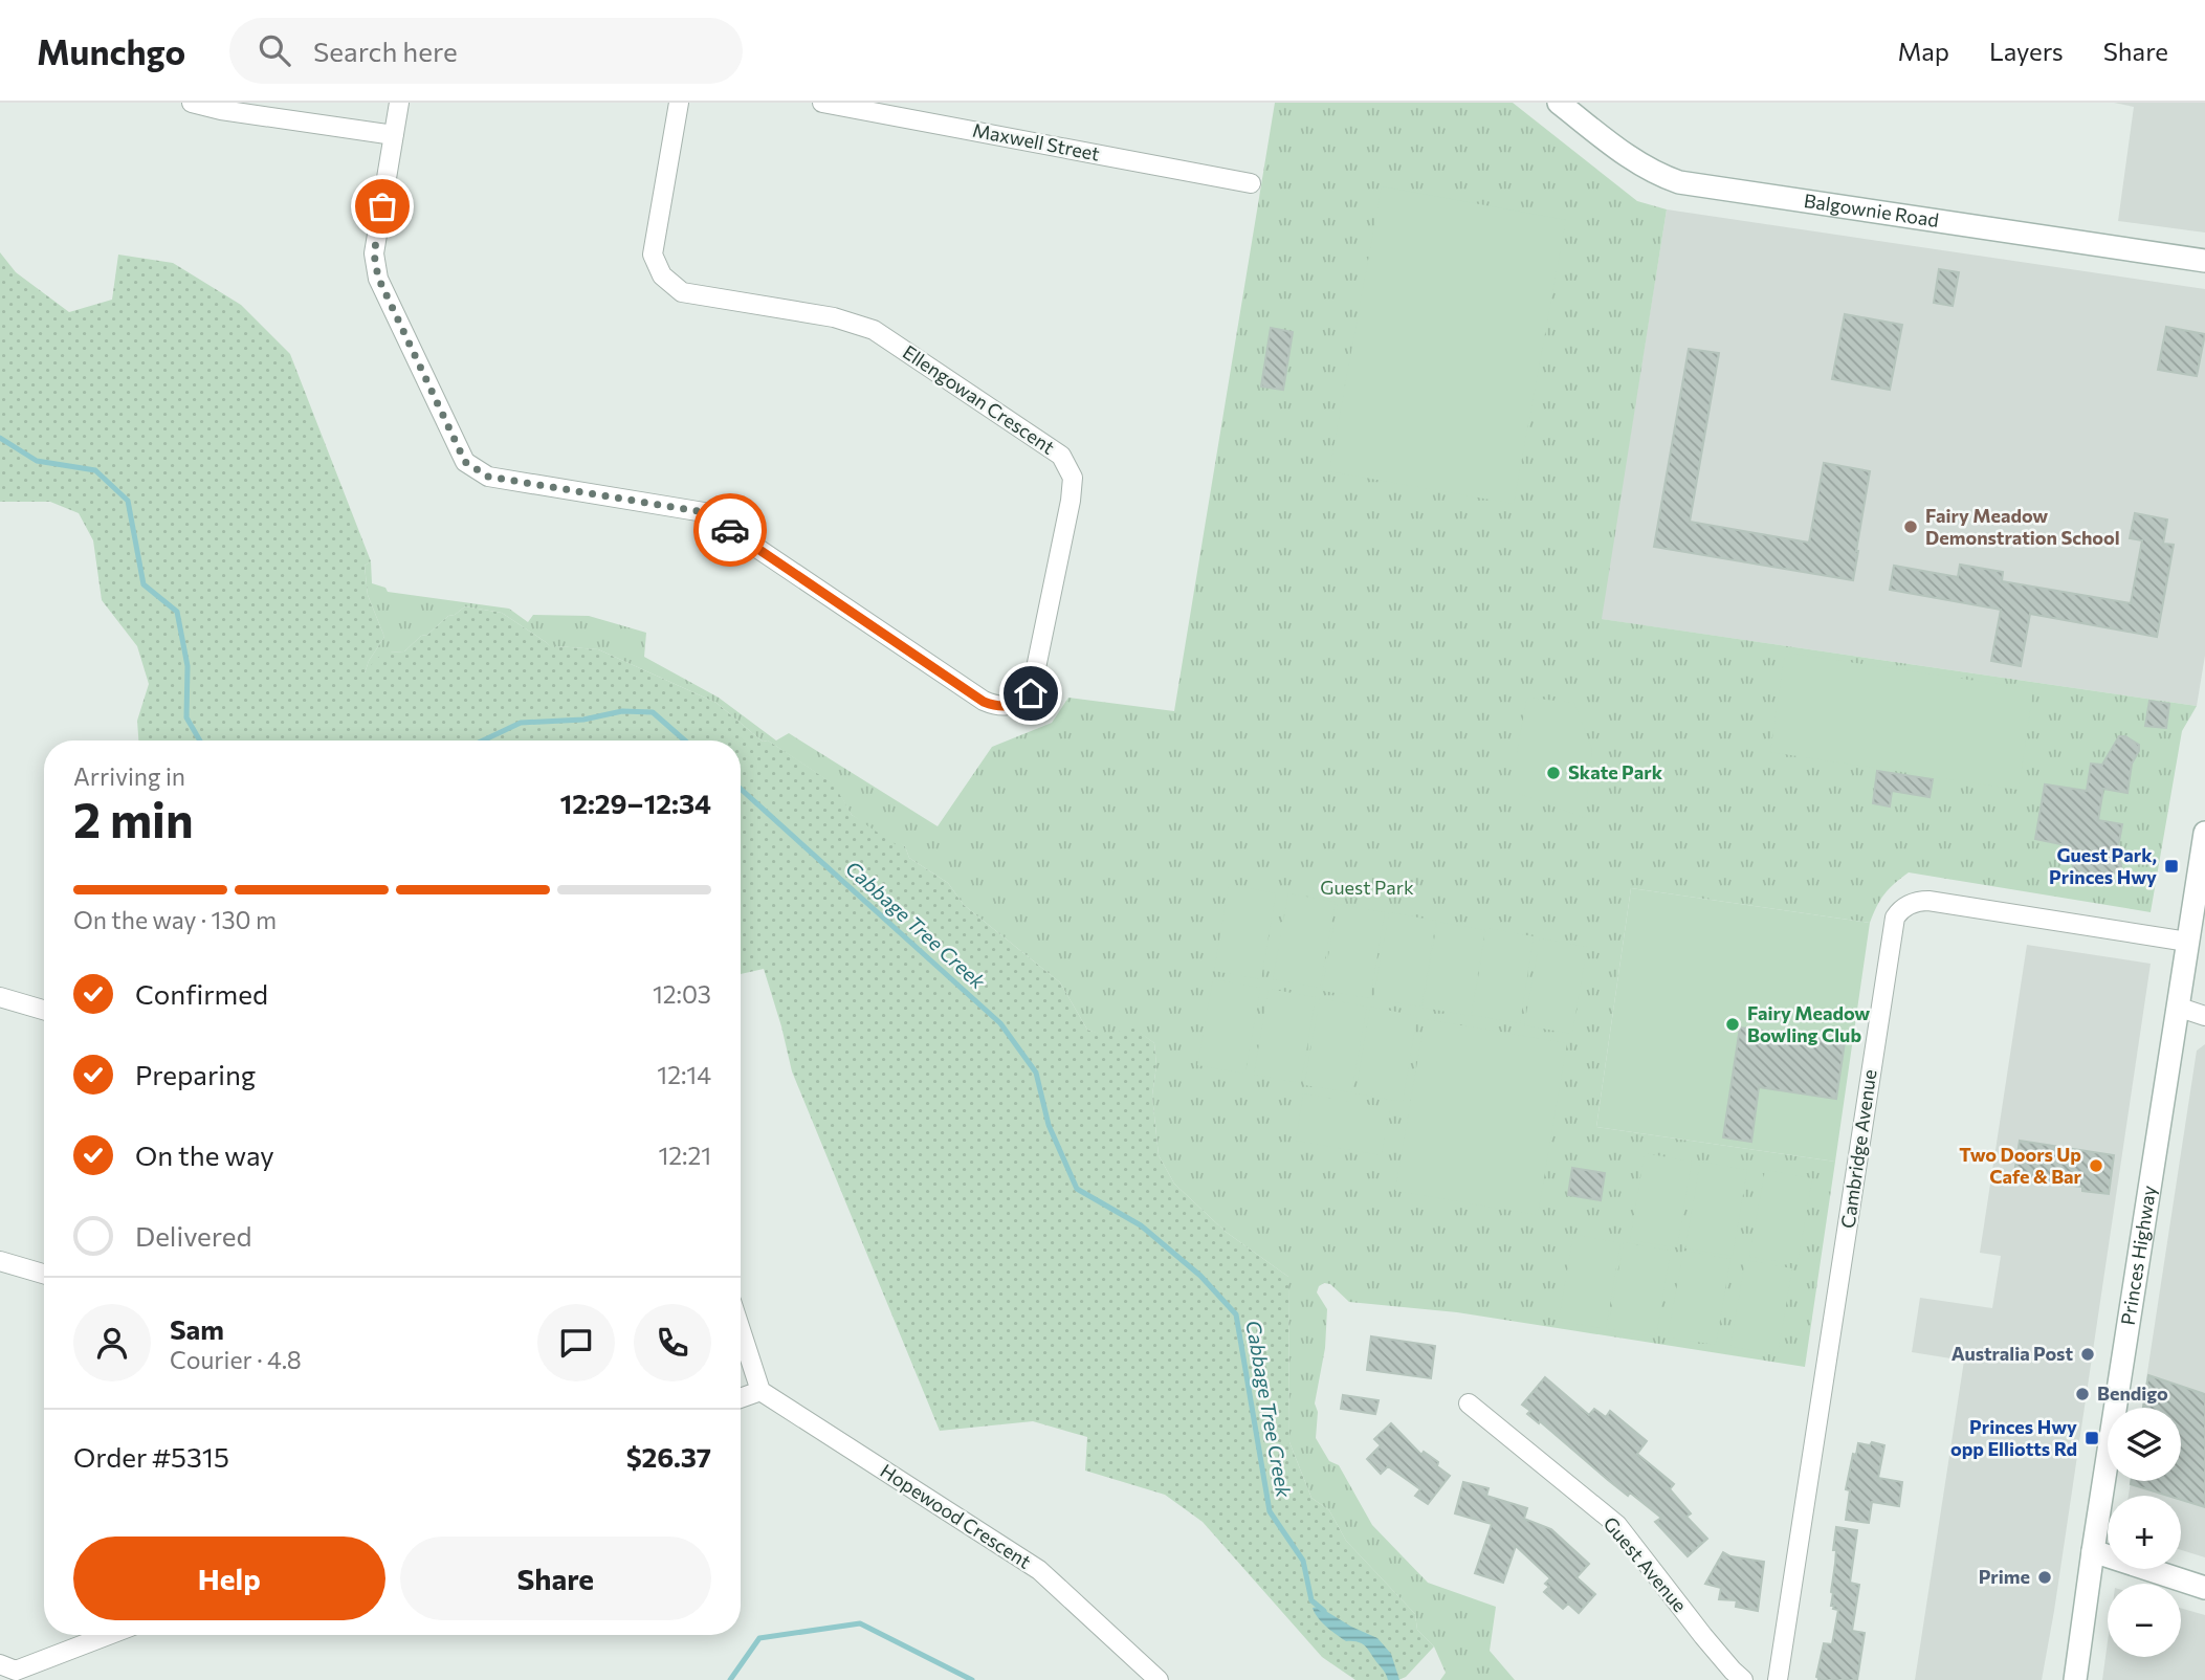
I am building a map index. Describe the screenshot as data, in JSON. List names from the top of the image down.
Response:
{
  "streets": {
    "main road": ["Balgownie Road", "Princes Highway"],
    "street": [
      "Maxwell Street",
      "Ellengowan Crescent",
      "Cambridge Avenue",
      "Hopewood Crescent",
      "Guest Avenue"
    ]
  },
  "crossings": [
    ["Cambridge Avenue", "Princes Highway"]
  ],
  "water": ["Cabbage Tree Creek"],
  "parks": ["Guest Park"],
  "places": {
    "other": [
      "Fairy Meadow Demonstration School",
      "Skate Park",
      "Fairy Meadow Bowling Club",
      "Two Doors Up Cafe & Bar",
      "Australia Post",
      "Bendigo",
      "Prime"
    ],
    "transit": ["Guest Park, Princes Hwy", "Princes Hwy opp Elliotts Rd"]
  },
  "page": {
    "header": "Munchgo",
    "search": "Search here",
    "nav": ["Map", "Layers", "Share"],
    "heading": ["2 min", "Arriving in", "12:29–12:34"],
    "panel": [
      "Sam",
      "Courier · 4.8",
      "Order #5315",
      "$26.37"
    ],
    "bar": "On the way · 130 m",
    "list": [
      ["Confirmed", "12:03"],
      ["Preparing", "12:14"],
      ["On the way", "12:21"],
      "Delivered"
    ],
    "map_buttons": ["+", "−"],
    "buttons": ["Help", "Share"]
  }
}
